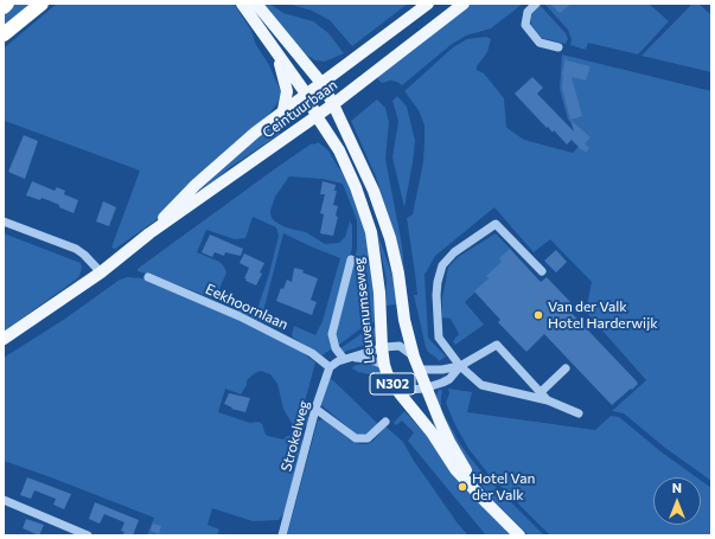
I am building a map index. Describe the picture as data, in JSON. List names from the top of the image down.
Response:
{
  "streets": {
    "main road": ["Ceintuurbaan", "Leuvenumseweg", "N302"],
    "street": ["Eekhoornlaan", "Strokelweg"]
  },
  "crossings": [
    ["Ceintuurbaan", "Leuvenumseweg"],
    ["Ceintuurbaan", "N302"],
    ["Eekhoornlaan", "Strokelweg"],
    ["Leuvenumseweg", "N302"]
  ],
  "places": ["Van der Valk Hotel Harderwijk", "Hotel Van der Valk"],
  "north": "top"
}
